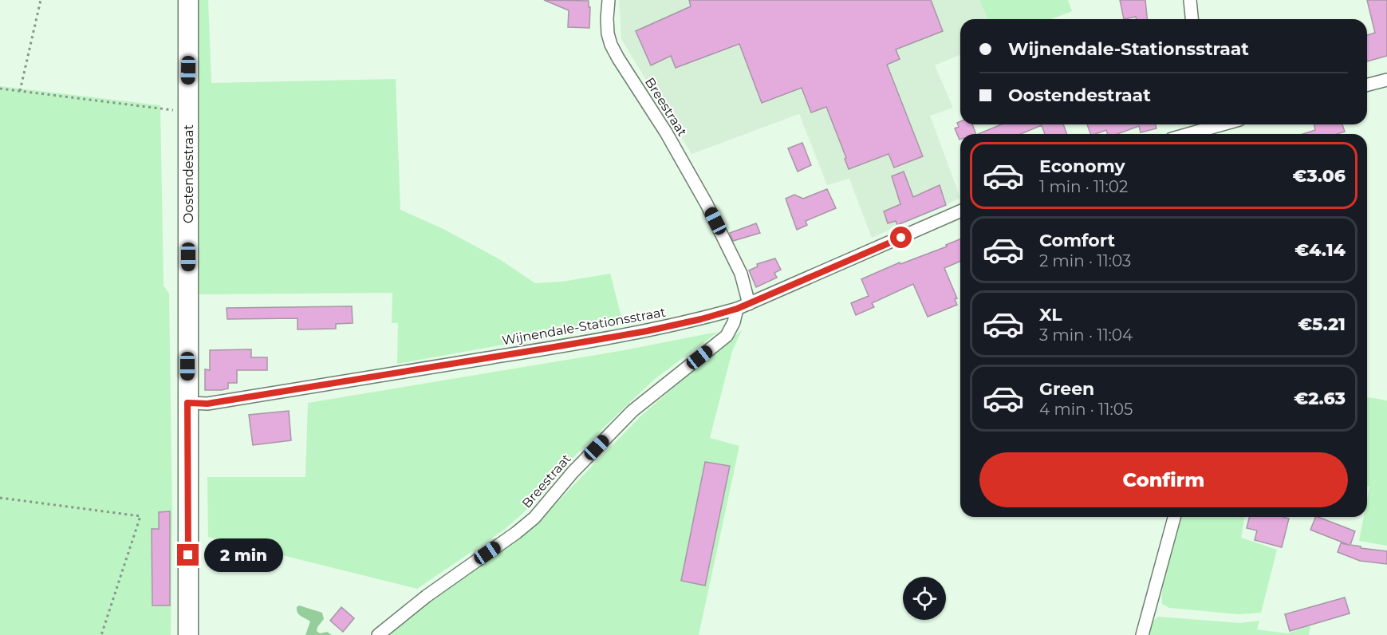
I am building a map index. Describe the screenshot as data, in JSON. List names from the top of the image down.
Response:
{
  "streets": {
    "main road": ["Oostendestraat"],
    "street": ["Breestraat", "Wijnendale-Stationsstraat"]
  },
  "crossings": [
    ["Breestraat", "Wijnendale-Stationsstraat"],
    ["Oostendestraat", "Wijnendale-Stationsstraat"]
  ],
  "page": {
    "banner": ["Wijnendale-Stationsstraat", "Oostendestraat"],
    "list": [
      {
        "name": "Economy",
        "note": "1 min · 11:02",
        "value": "€3.06"
      },
      {
        "name": "Comfort",
        "note": "2 min · 11:03",
        "value": "€4.14"
      },
      {
        "name": "XL",
        "note": "3 min · 11:04",
        "value": "€5.21"
      },
      {
        "name": "Green",
        "note": "4 min · 11:05",
        "value": "€2.63"
      }
    ],
    "buttons": "Confirm",
    "bubble": "2 min"
  }
}
